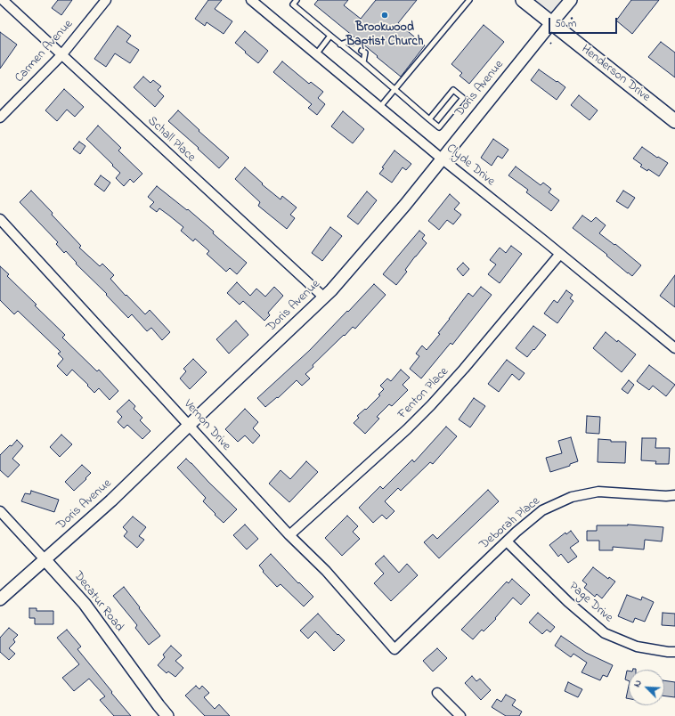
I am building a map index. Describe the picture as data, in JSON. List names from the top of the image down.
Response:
{
  "streets": {
    "main road": ["Henderson Drive"],
    "street": [
      "Carmen Avenue",
      "Doris Avenue",
      "Schall Place",
      "Clyde Drive",
      "Fenton Place",
      "Vernon Drive",
      "Deborah Place",
      "Decatur Road",
      "Page Drive"
    ]
  },
  "crossings": [
    ["Carmen Avenue", "Schall Place"],
    ["Henderson Drive", "Doris Avenue"],
    ["Doris Avenue", "Schall Place"],
    ["Doris Avenue", "Clyde Drive"],
    ["Doris Avenue", "Vernon Drive"],
    ["Doris Avenue", "Decatur Road"],
    ["Clyde Drive", "Fenton Place"],
    ["Fenton Place", "Vernon Drive"],
    ["Vernon Drive", "Deborah Place"],
    ["Deborah Place", "Page Drive"]
  ],
  "places": ["Brookwood Baptist Church"],
  "scale_bar": "50 m",
  "north": "top left"
}
